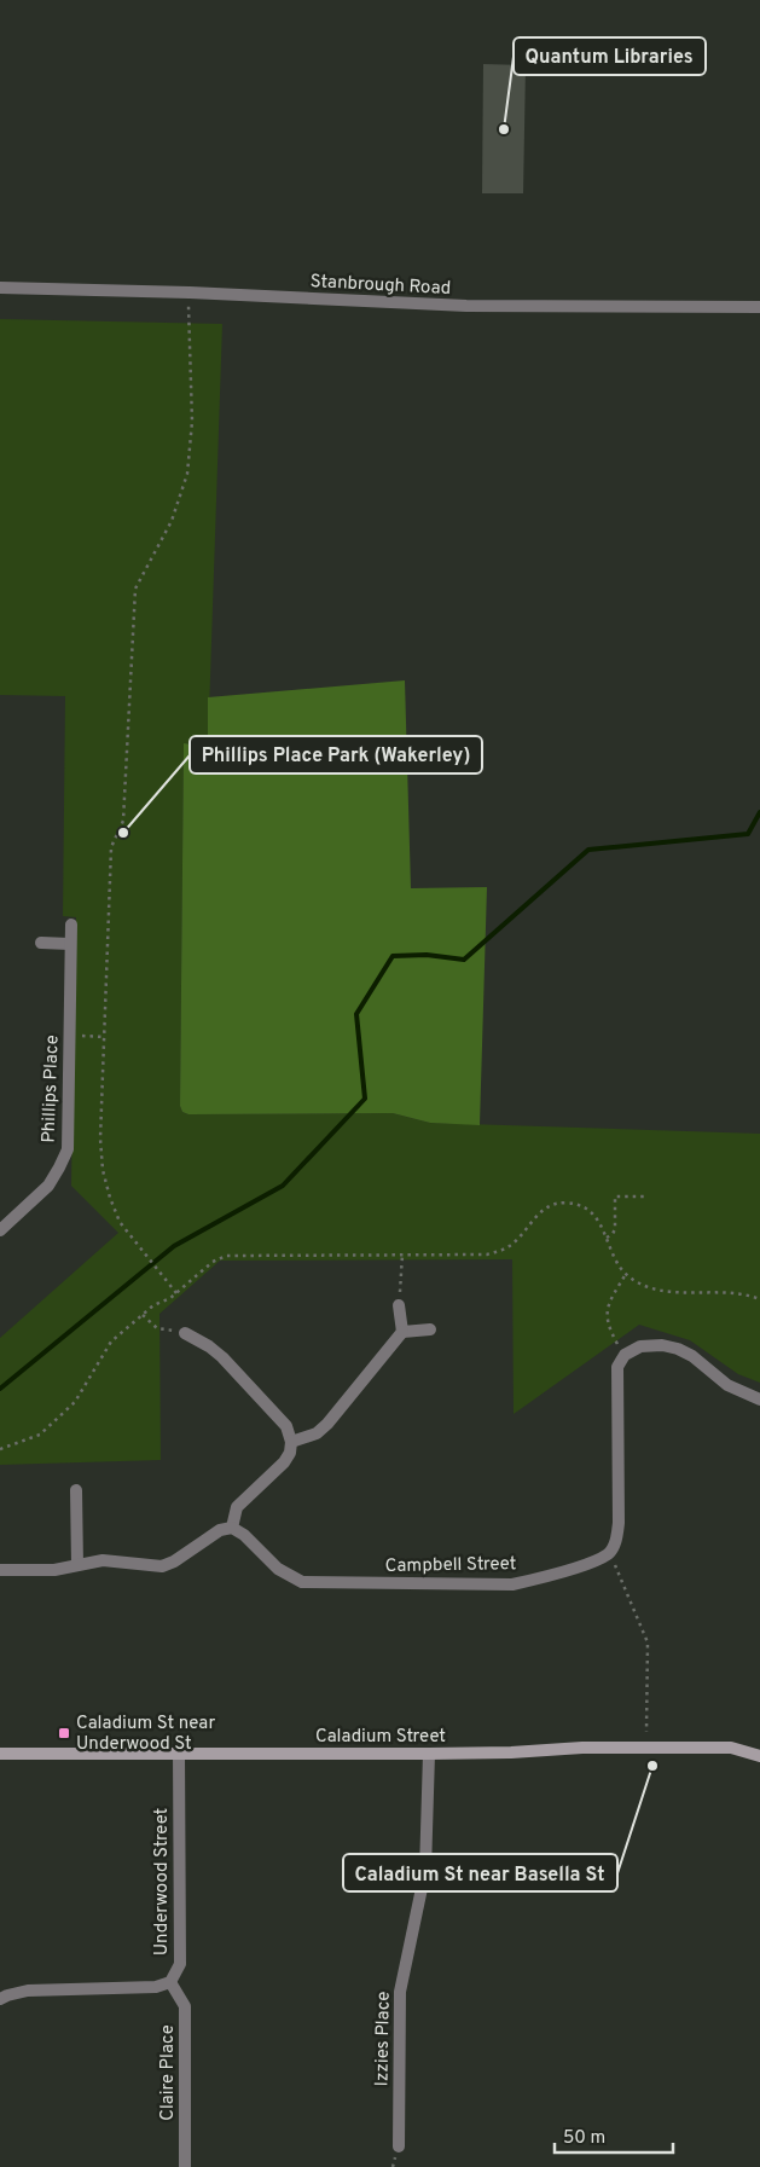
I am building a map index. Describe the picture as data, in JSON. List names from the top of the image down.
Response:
{
  "streets": {
    "street": [
      "Stanbrough Road",
      "Phillips Place",
      "Campbell Street",
      "Caladium Street",
      "Underwood Street",
      "Izzies Place",
      "Claire Place"
    ]
  },
  "crossings": [
    ["Caladium Street", "Underwood Street"],
    ["Caladium Street", "Izzies Place"],
    ["Underwood Street", "Claire Place"]
  ],
  "places": {
    "other": ["Quantum Libraries", "Phillips Place Park (Wakerley)", "Caladium St near Basella St"],
    "transit": ["Caladium St near Underwood St"]
  },
  "scale_bar": "50 m"
}
